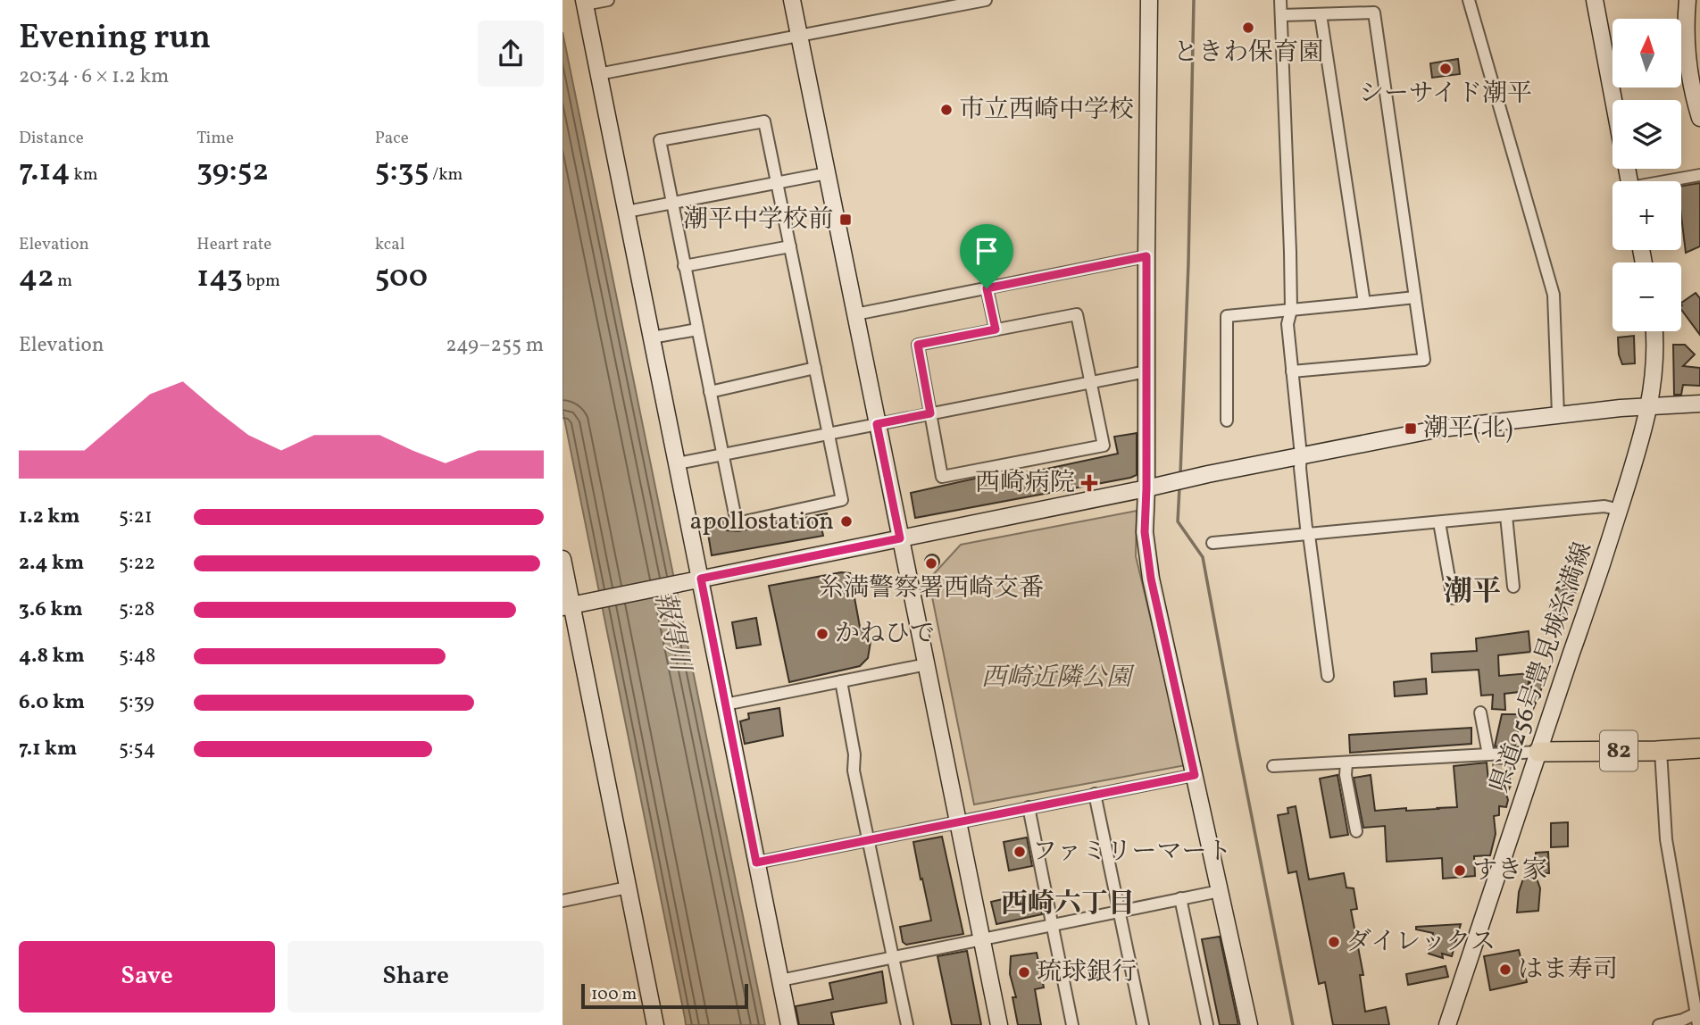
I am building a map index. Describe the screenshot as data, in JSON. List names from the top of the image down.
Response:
{
  "streets": {
    "main road": ["82"],
    "street": ["県道256号豊見城糸満線"]
  },
  "crossings": [
    ["県道256号豊見城糸満線", "82"]
  ],
  "districts": ["潮平", "西崎六丁目"],
  "water": ["報得川"],
  "parks": ["西崎近隣公園"],
  "places": {
    "other": [
      "ときわ保育園",
      "シーサイド潮平",
      "市立西崎中学校",
      "apollostation",
      "糸満警察署西崎交番",
      "かねひで",
      "ファミリーマート",
      "すき家",
      "ダイレックス",
      "はま寿司",
      "琉球銀行"
    ],
    "transit": ["潮平中学校前", "潮平(北)"],
    "health": ["西崎病院"]
  },
  "scale_bar": "100 m",
  "north": "top",
  "page": {
    "heading": ["Evening run", "20:34 · 6 × 1.2 km"],
    "map_buttons": ["+", "−"],
    "stats": [
      ["Distance", "7.14 km"],
      ["Time", "39:52"],
      ["Pace", "5:35 /km"],
      ["Elevation", "42 m"],
      ["Heart rate", "143 bpm"],
      ["kcal", "500"]
    ],
    "chart": ["Elevation", "249–255 m"],
    "list": [
      {
        "name": "1.2 km",
        "note": "5:21"
      },
      {
        "name": "2.4 km",
        "note": "5:22"
      },
      {
        "name": "3.6 km",
        "note": "5:28"
      },
      {
        "name": "4.8 km",
        "note": "5:48"
      },
      {
        "name": "6.0 km",
        "note": "5:39"
      },
      {
        "name": "7.1 km",
        "note": "5:54"
      }
    ],
    "buttons": ["Save", "Share"],
    "scale": "100 m"
  }
}
